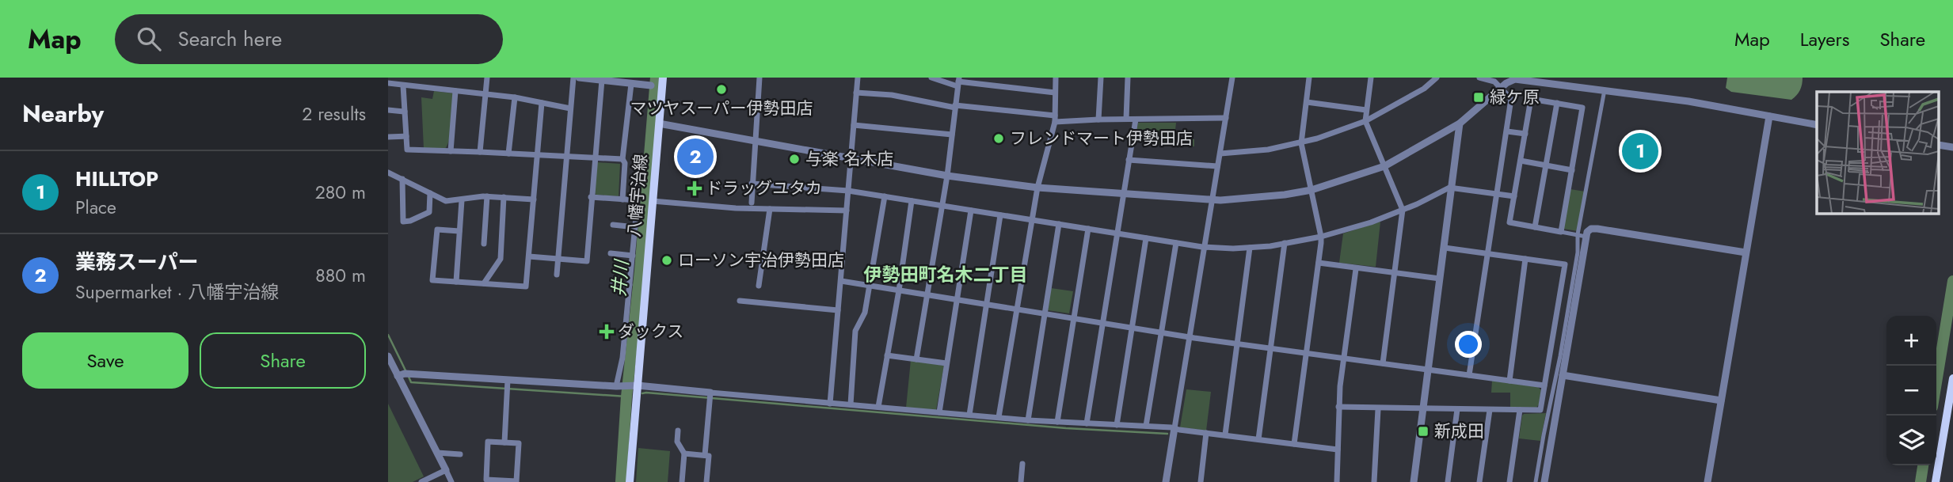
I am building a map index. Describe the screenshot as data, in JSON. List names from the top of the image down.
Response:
{
  "streets": {
    "main road": ["八幡宇治線"]
  },
  "districts": ["伊勢田町名木二丁目"],
  "water": ["井川"],
  "places": {
    "other": [
      "マツヤスーパー伊勢田店",
      "フレンドマート伊勢田店",
      "与楽 名木店",
      "ローソン宇治伊勢田店"
    ],
    "transit": ["緑ケ原", "新成田"],
    "health": ["ドラッグユタカ", "ダックス"]
  },
  "page": {
    "header": "Map",
    "search": "Search here",
    "nav": ["Map", "Layers", "Share"],
    "heading": ["Nearby", "2 results"],
    "pins": ["1", "2"],
    "list": [
      {
        "mark": "1",
        "name": "HILLTOP",
        "note": "Place",
        "value": "280 m"
      },
      {
        "mark": "2",
        "name": "業務スーパー",
        "note": "Supermarket · 八幡宇治線",
        "value": "880 m"
      }
    ],
    "buttons": ["Save", "Share"],
    "map_buttons": ["+", "−"]
  }
}
